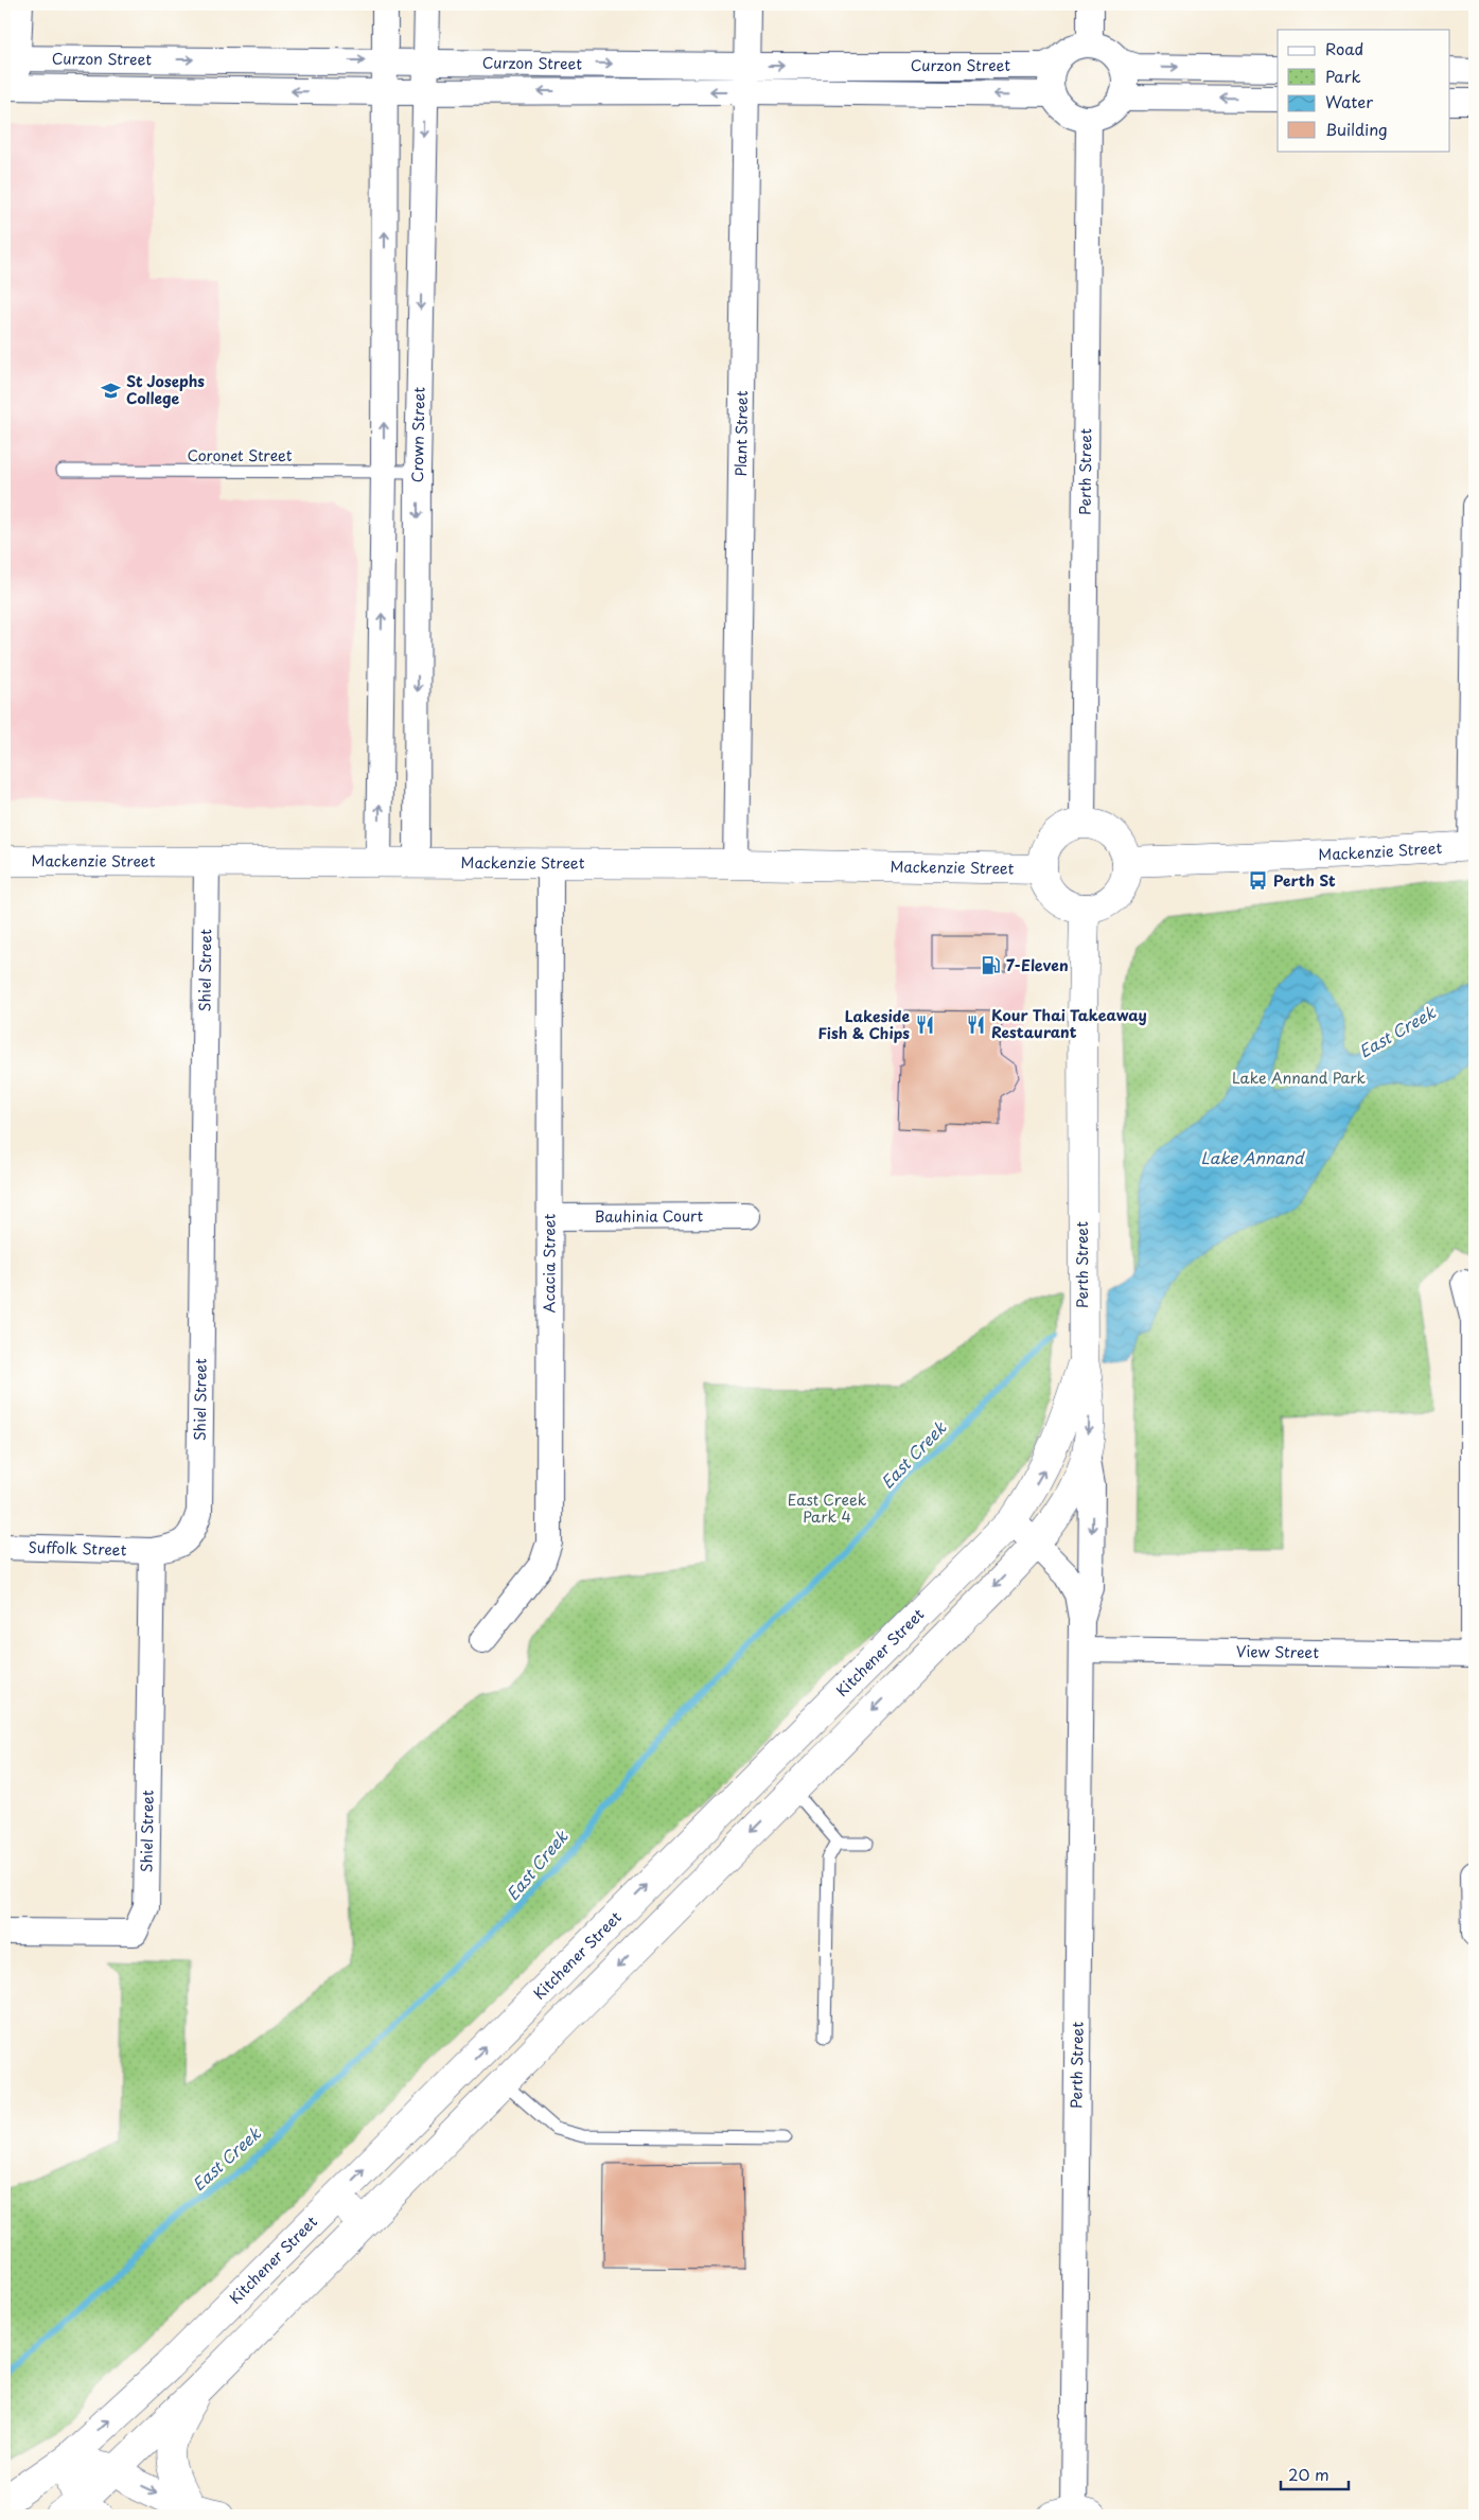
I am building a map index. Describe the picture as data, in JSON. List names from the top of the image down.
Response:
{
  "streets": {
    "main road": ["Perth Street", "Mackenzie Street", "Kitchener Street"],
    "street": [
      "Curzon Street",
      "Crown Street",
      "Plant Street",
      "Shiel Street",
      "Bauhinia Court",
      "Acacia Street",
      "Suffolk Street",
      "View Street"
    ],
    "lane": ["Coronet Street"]
  },
  "crossings": [
    ["Curzon Street", "Crown Street"],
    ["Curzon Street", "Plant Street"],
    ["Curzon Street", "Perth Street"],
    ["Crown Street", "Coronet Street"],
    ["Crown Street", "Mackenzie Street"],
    ["Plant Street", "Mackenzie Street"],
    ["Perth Street", "Mackenzie Street"],
    ["Perth Street", "Kitchener Street"],
    ["Perth Street", "View Street"],
    ["Mackenzie Street", "Shiel Street"],
    ["Mackenzie Street", "Acacia Street"],
    ["Shiel Street", "Suffolk Street"],
    ["Bauhinia Court", "Acacia Street"]
  ],
  "water": ["East Creek", "Lake Annand"],
  "parks": ["Lake Annand Park", "East Creek Park 4"],
  "places": {
    "school or university": ["St Josephs College"],
    "bus stop": ["Perth St"],
    "fuel station": ["7-Eleven"],
    "restaurant": ["Kour Thai Takeaway Restaurant", "Lakeside Fish & Chips"]
  },
  "legend": [
    "Road",
    "Park",
    "Water",
    "Building"
  ],
  "scale_bar": "20 m"
}
